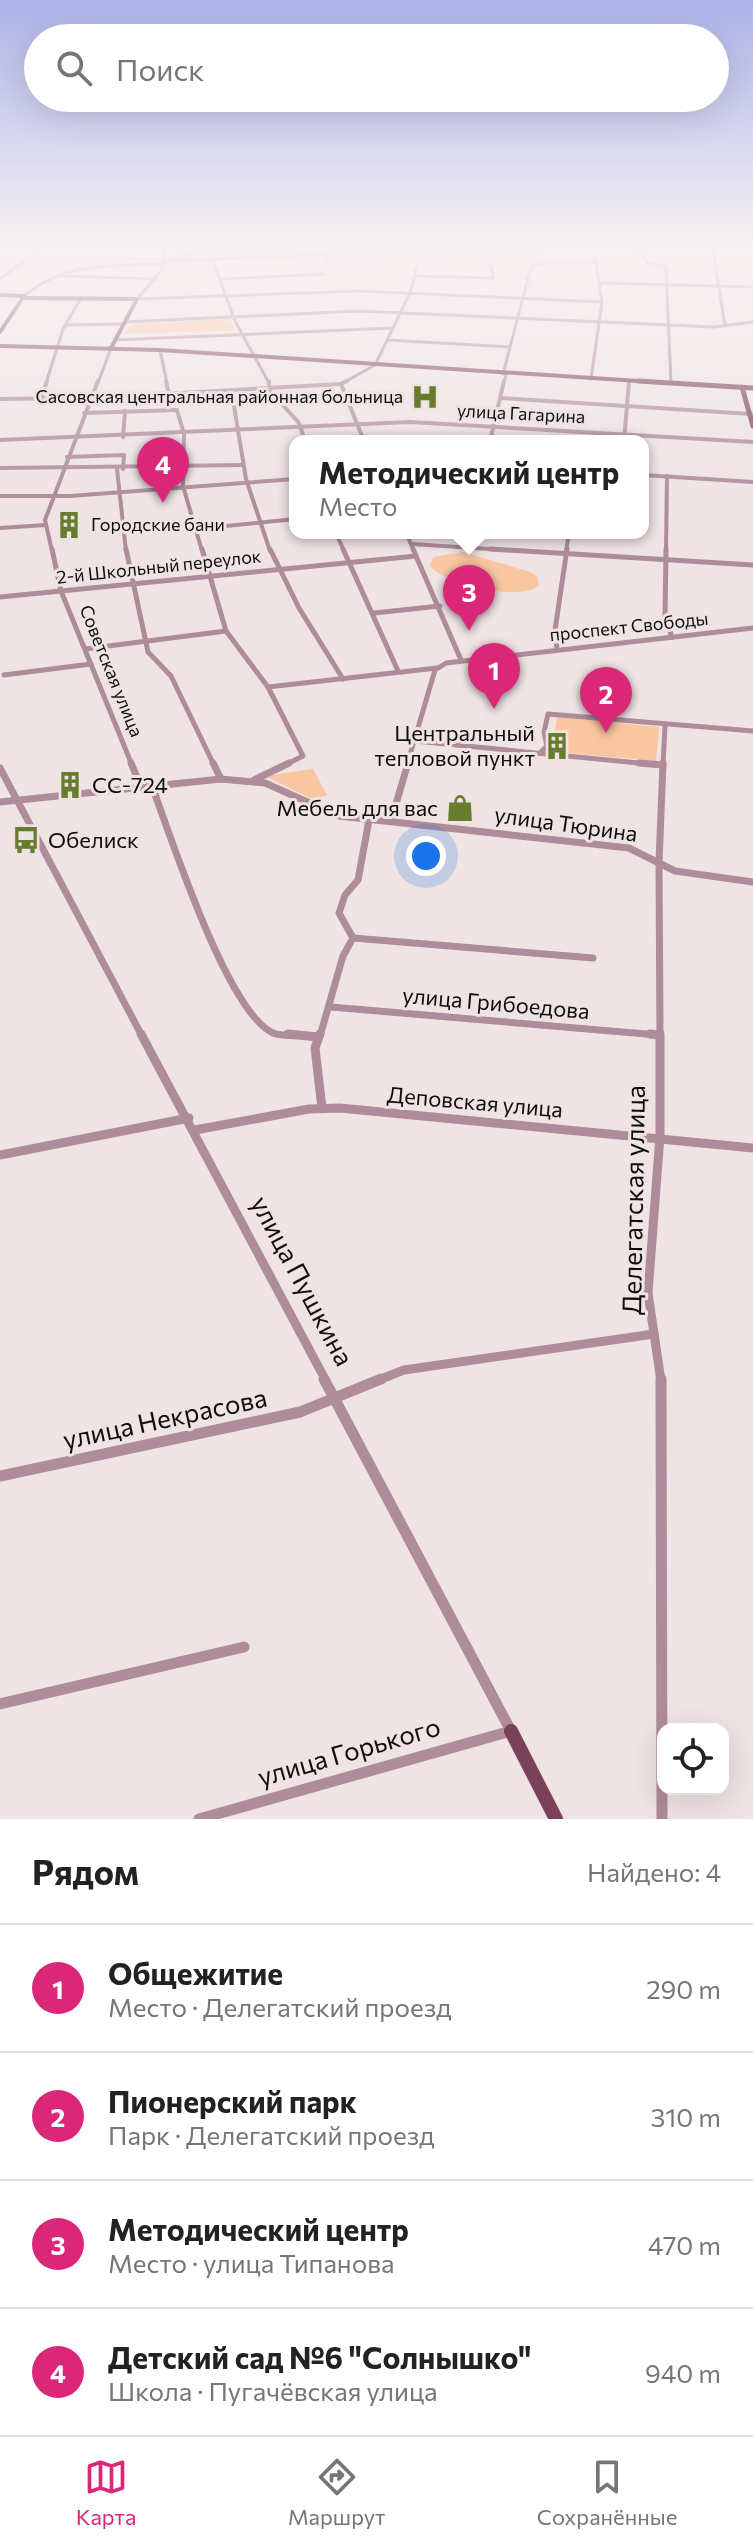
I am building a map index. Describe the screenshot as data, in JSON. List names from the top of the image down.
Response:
{
  "streets": {
    "main road": ["Советская улица", "улица Пушкина"],
    "street": [
      "улица Гагарина",
      "2-й Школьный переулок",
      "проспект Свободы",
      "улица Тюрина",
      "улица Грибоедова",
      "Деповская улица",
      "Делегатская улица",
      "улица Некрасова",
      "улица Горького"
    ]
  },
  "crossings": [
    ["улица Гагарина", "Советская улица"],
    ["2-й Школьный переулок", "Советская улица"],
    ["улица Тюрина", "Делегатская улица"],
    ["улица Грибоедова", "Делегатская улица"],
    ["Деповская улица", "Делегатская улица"],
    ["Деповская улица", "улица Пушкина"],
    ["Делегатская улица", "улица Некрасова"],
    ["улица Пушкина", "улица Некрасова"],
    ["улица Пушкина", "улица Горького"]
  ],
  "places": {
    "hospital": ["Сасовская центральная районная больница"],
    "building": ["Городские бани", "Центральный тепловой пункт", "СС-724"],
    "shop": ["Мебель для вас"],
    "bus stop": ["Обелиск"]
  },
  "page": {
    "search": "Поиск",
    "popup": ["Методический центр", "Место"],
    "pins": [
      "4",
      "3",
      "1",
      "2"
    ],
    "heading": ["Рядом", "Найдено: 4"],
    "list": [
      {
        "mark": "1",
        "name": "Общежитие",
        "note": "Место · Делегатский проезд",
        "value": "290 m"
      },
      {
        "mark": "2",
        "name": "Пионерский парк",
        "note": "Парк · Делегатский проезд",
        "value": "310 m"
      },
      {
        "mark": "3",
        "name": "Методический центр",
        "note": "Место · улица Типанова",
        "value": "470 m"
      },
      {
        "mark": "4",
        "name": "Детский сад №6 \"Солнышко\"",
        "note": "Школа · Пугачёвская улица",
        "value": "940 m"
      }
    ],
    "nav": ["Карта", "Маршрут", "Сохранённые"]
  }
}
